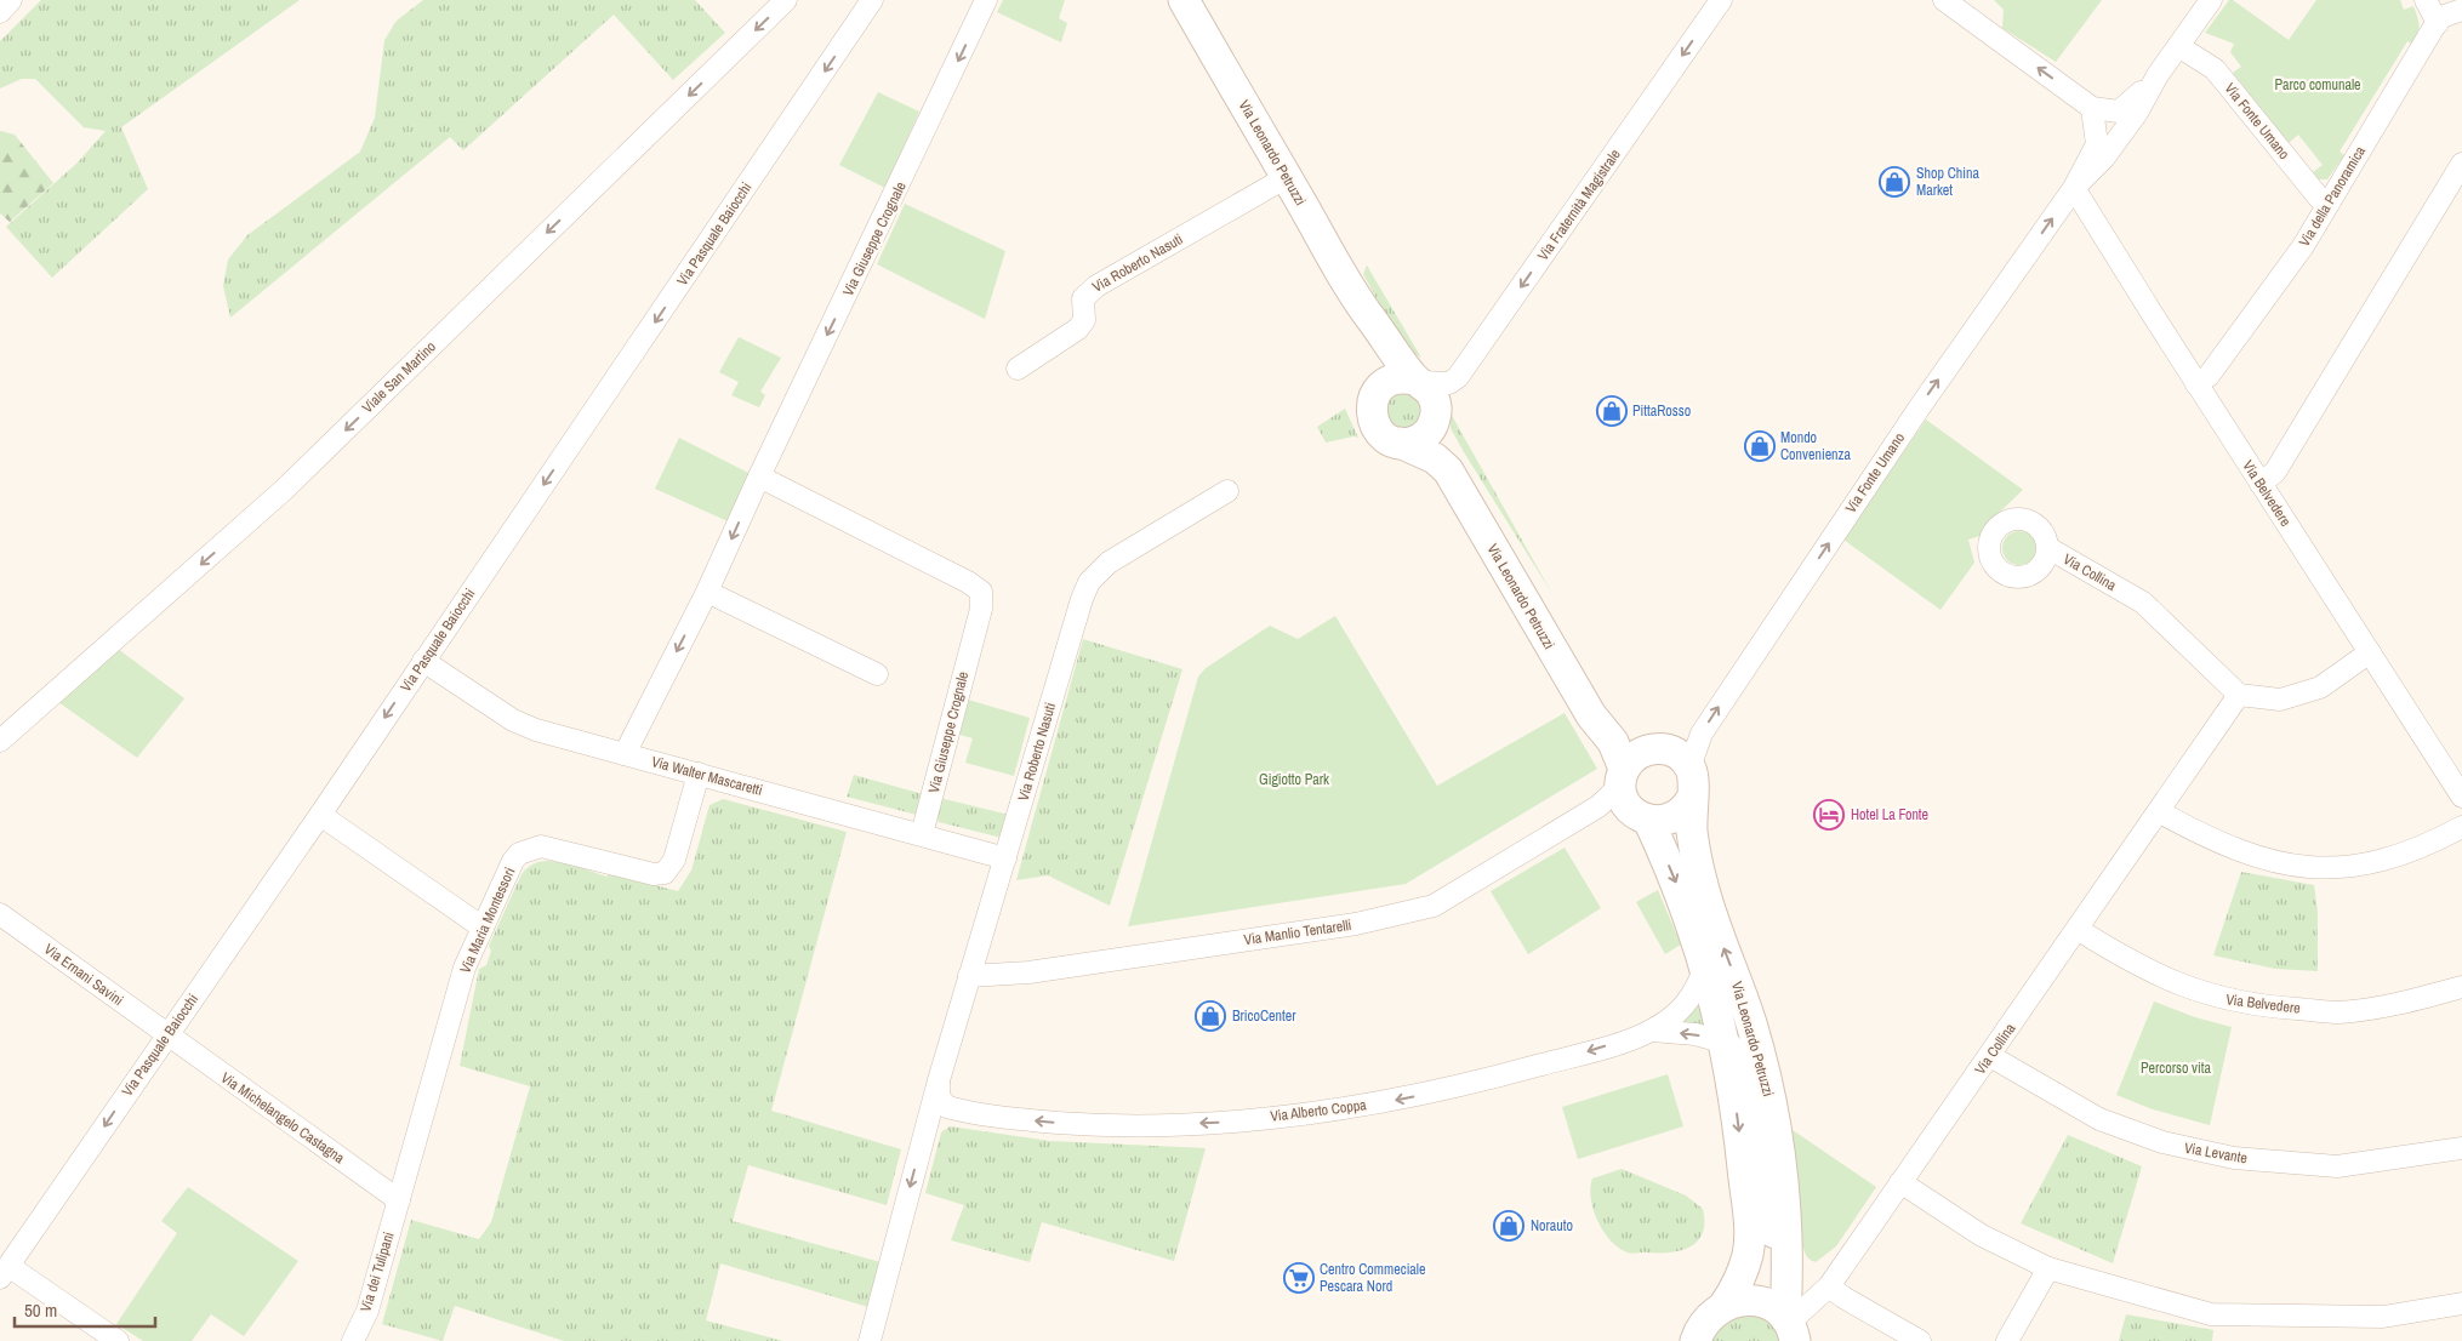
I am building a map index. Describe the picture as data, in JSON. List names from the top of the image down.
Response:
{
  "streets": {
    "main road": ["Via Leonardo Petruzzi"],
    "street": [
      "Via Fonte Umano",
      "Via della Panoramica",
      "Via Fraternità Magistrale",
      "Via Pasquale Baiocchi",
      "Via Giuseppe Crognale",
      "Via Roberto Nasuti",
      "Viale San Martino",
      "Via Belvedere",
      "Via Collina",
      "Via Walter Mascaretti",
      "Via Maria Montessori",
      "Via Manlio Tentarelli",
      "Via Ernani Savini",
      "Via Alberto Coppa",
      "Via Michelangelo Castagna",
      "Via Levante",
      "Via dei Tulipani"
    ]
  },
  "crossings": [
    ["Via Fonte Umano", "Via Leonardo Petruzzi"],
    ["Via Fonte Umano", "Via della Panoramica"],
    ["Via Fonte Umano", "Via Belvedere"],
    ["Via Fonte Umano", "Via Manlio Tentarelli"],
    ["Via Leonardo Petruzzi", "Via Fraternità Magistrale"],
    ["Via Leonardo Petruzzi", "Via Roberto Nasuti"],
    ["Via Leonardo Petruzzi", "Via Collina"],
    ["Via Leonardo Petruzzi", "Via Manlio Tentarelli"],
    ["Via Leonardo Petruzzi", "Via Alberto Coppa"],
    ["Via della Panoramica", "Via Belvedere"],
    ["Via Pasquale Baiocchi", "Via Walter Mascaretti"],
    ["Via Pasquale Baiocchi", "Via Ernani Savini"],
    ["Via Pasquale Baiocchi", "Via Michelangelo Castagna"],
    ["Via Giuseppe Crognale", "Via Walter Mascaretti"],
    ["Via Roberto Nasuti", "Via Walter Mascaretti"],
    ["Via Roberto Nasuti", "Via Manlio Tentarelli"],
    ["Via Roberto Nasuti", "Via Alberto Coppa"],
    ["Via Belvedere", "Via Collina"],
    ["Via Collina", "Via Levante"],
    ["Via Walter Mascaretti", "Via Maria Montessori"],
    ["Via Maria Montessori", "Via Michelangelo Castagna"],
    ["Via Maria Montessori", "Via dei Tulipani"],
    ["Via Ernani Savini", "Via Michelangelo Castagna"],
    ["Via Michelangelo Castagna", "Via dei Tulipani"]
  ],
  "one_way": [
    "Via Fonte Umano",
    "Via Fraternità Magistrale",
    "Via Pasquale Baiocchi",
    "Via Giuseppe Crognale",
    "Viale San Martino",
    "Via Alberto Coppa"
  ],
  "parks": ["Parco comunale", "Gigiotto Park", "Percorso vita"],
  "places": {
    "shop": [
      "Shop China Market",
      "PittaRosso",
      "Mondo Convenienza",
      "BricoCenter",
      "Norauto"
    ],
    "hotel": ["Hotel La Fonte"],
    "supermarket": ["Centro Commeciale Pescara Nord"]
  },
  "scale_bar": "50 m"
}
